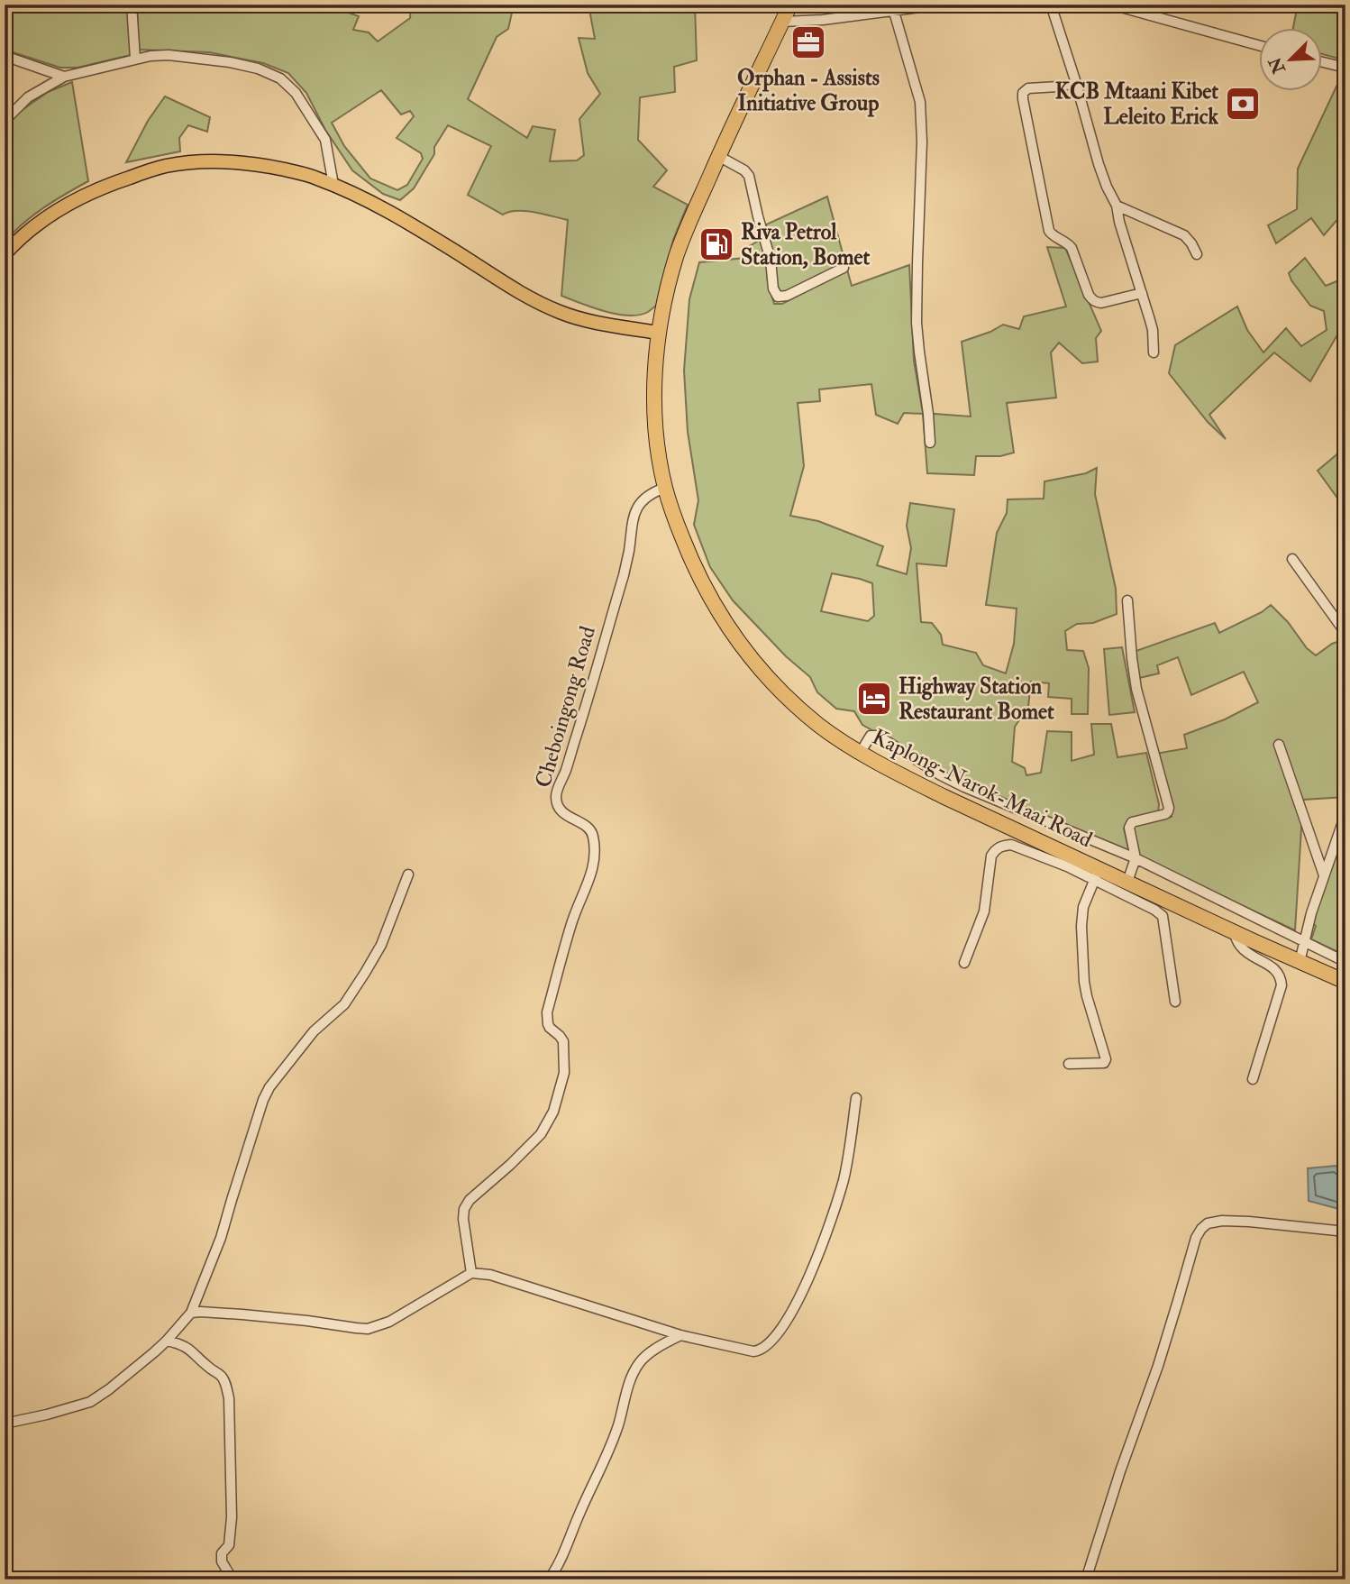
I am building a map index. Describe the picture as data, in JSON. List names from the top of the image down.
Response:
{
  "streets": {
    "highway": ["Kaplong-Narok-Maai Road"],
    "street": ["Cheboingong Road"]
  },
  "crossings": [
    ["Cheboingong Road", "Kaplong-Narok-Maai Road"]
  ],
  "places": {
    "office": ["Orphan - Assists Initiative Group"],
    "bank": ["KCB Mtaani Kibet Leleito Erick"],
    "fuel station": ["Riva Petrol Station, Bomet"],
    "hotel": ["Highway Station Restaurant Bomet"]
  },
  "north": "bottom left"
}
